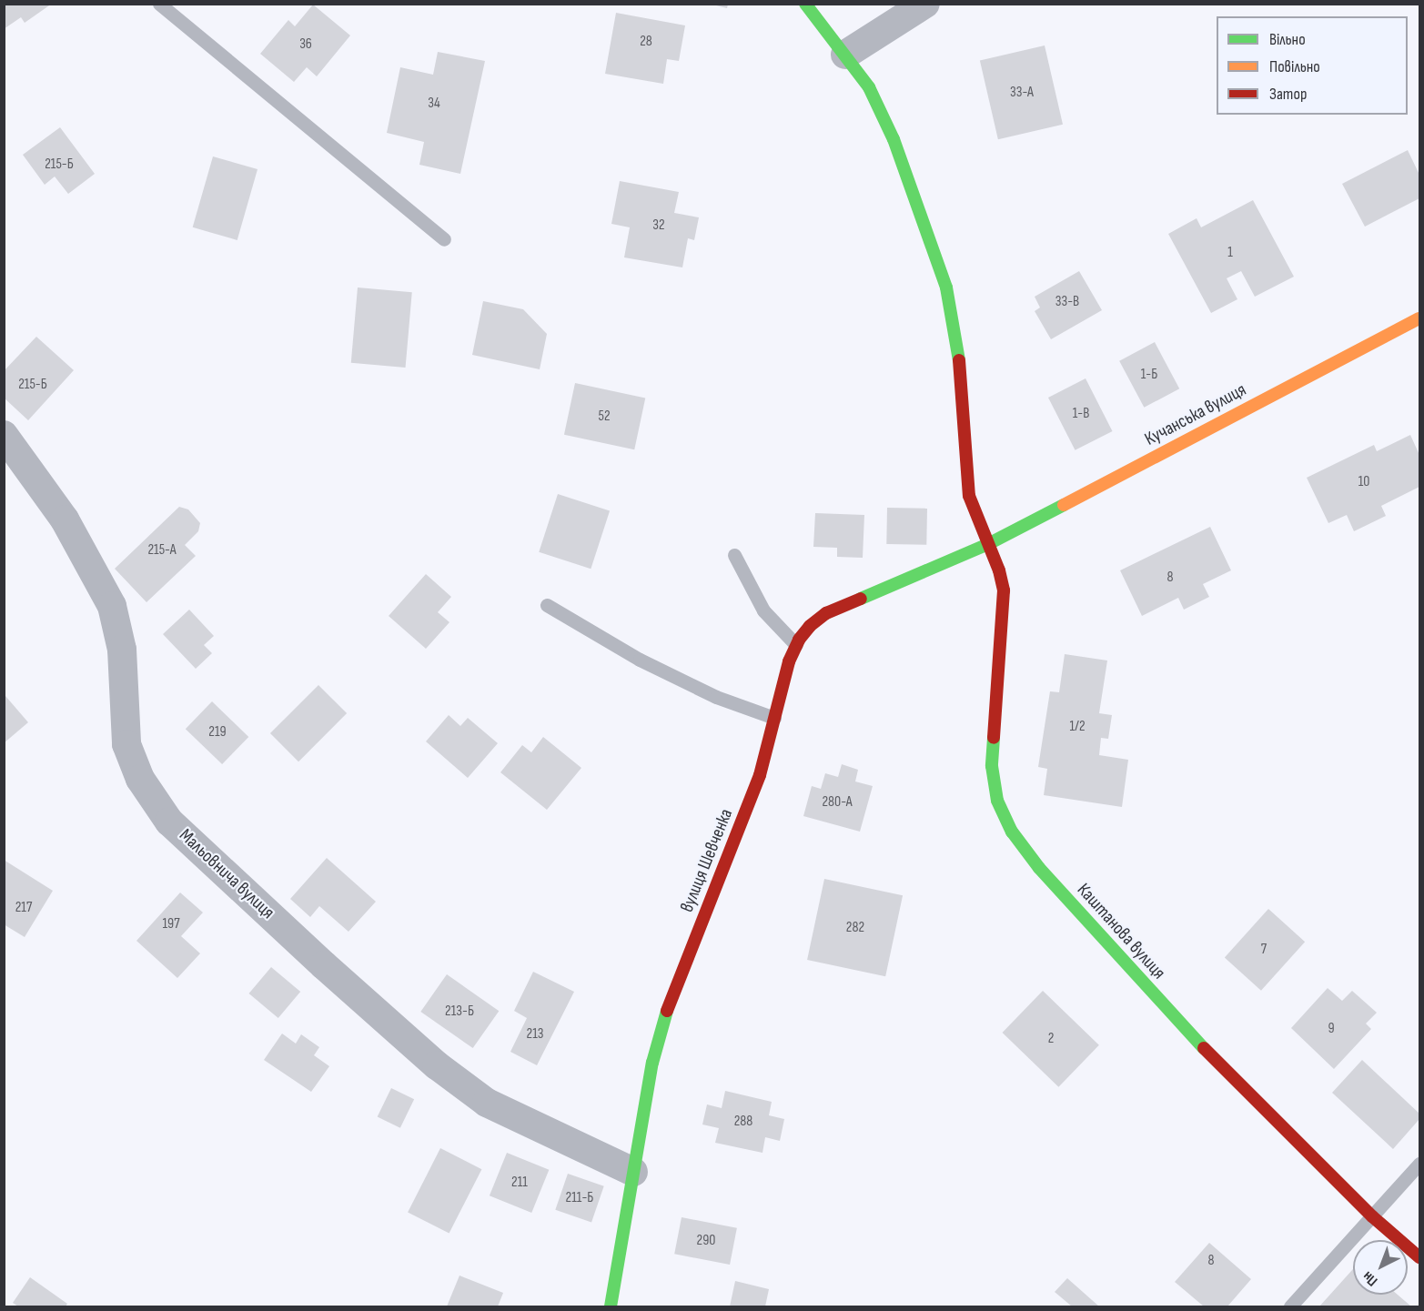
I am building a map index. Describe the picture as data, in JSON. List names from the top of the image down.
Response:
{
  "streets": {
    "street": [
      "Кучанська вулиця",
      "вулиця Шевченка",
      "Мальовнича вулиця",
      "Каштанова вулиця"
    ]
  },
  "crossings": [
    ["Кучанська вулиця", "вулиця Шевченка"],
    ["Кучанська вулиця", "Каштанова вулиця"],
    ["вулиця Шевченка", "Мальовнича вулиця"],
    ["вулиця Шевченка", "Каштанова вулиця"]
  ],
  "house_numbers": [
    "28",
    "36",
    "33-А",
    "34",
    "215-Б",
    "32",
    "1",
    "33-В",
    "1-Б",
    "215-Б",
    "1-В",
    "52",
    "10",
    "215-А",
    "8",
    "1/2",
    "219",
    "280-А",
    "217",
    "197",
    "282",
    "7",
    "213-Б",
    "9",
    "213",
    "2",
    "288",
    "211",
    "211-Б",
    "290",
    "8"
  ],
  "legend": ["Вільно", "Повільно", "Затор"],
  "north": "bottom left"
}
